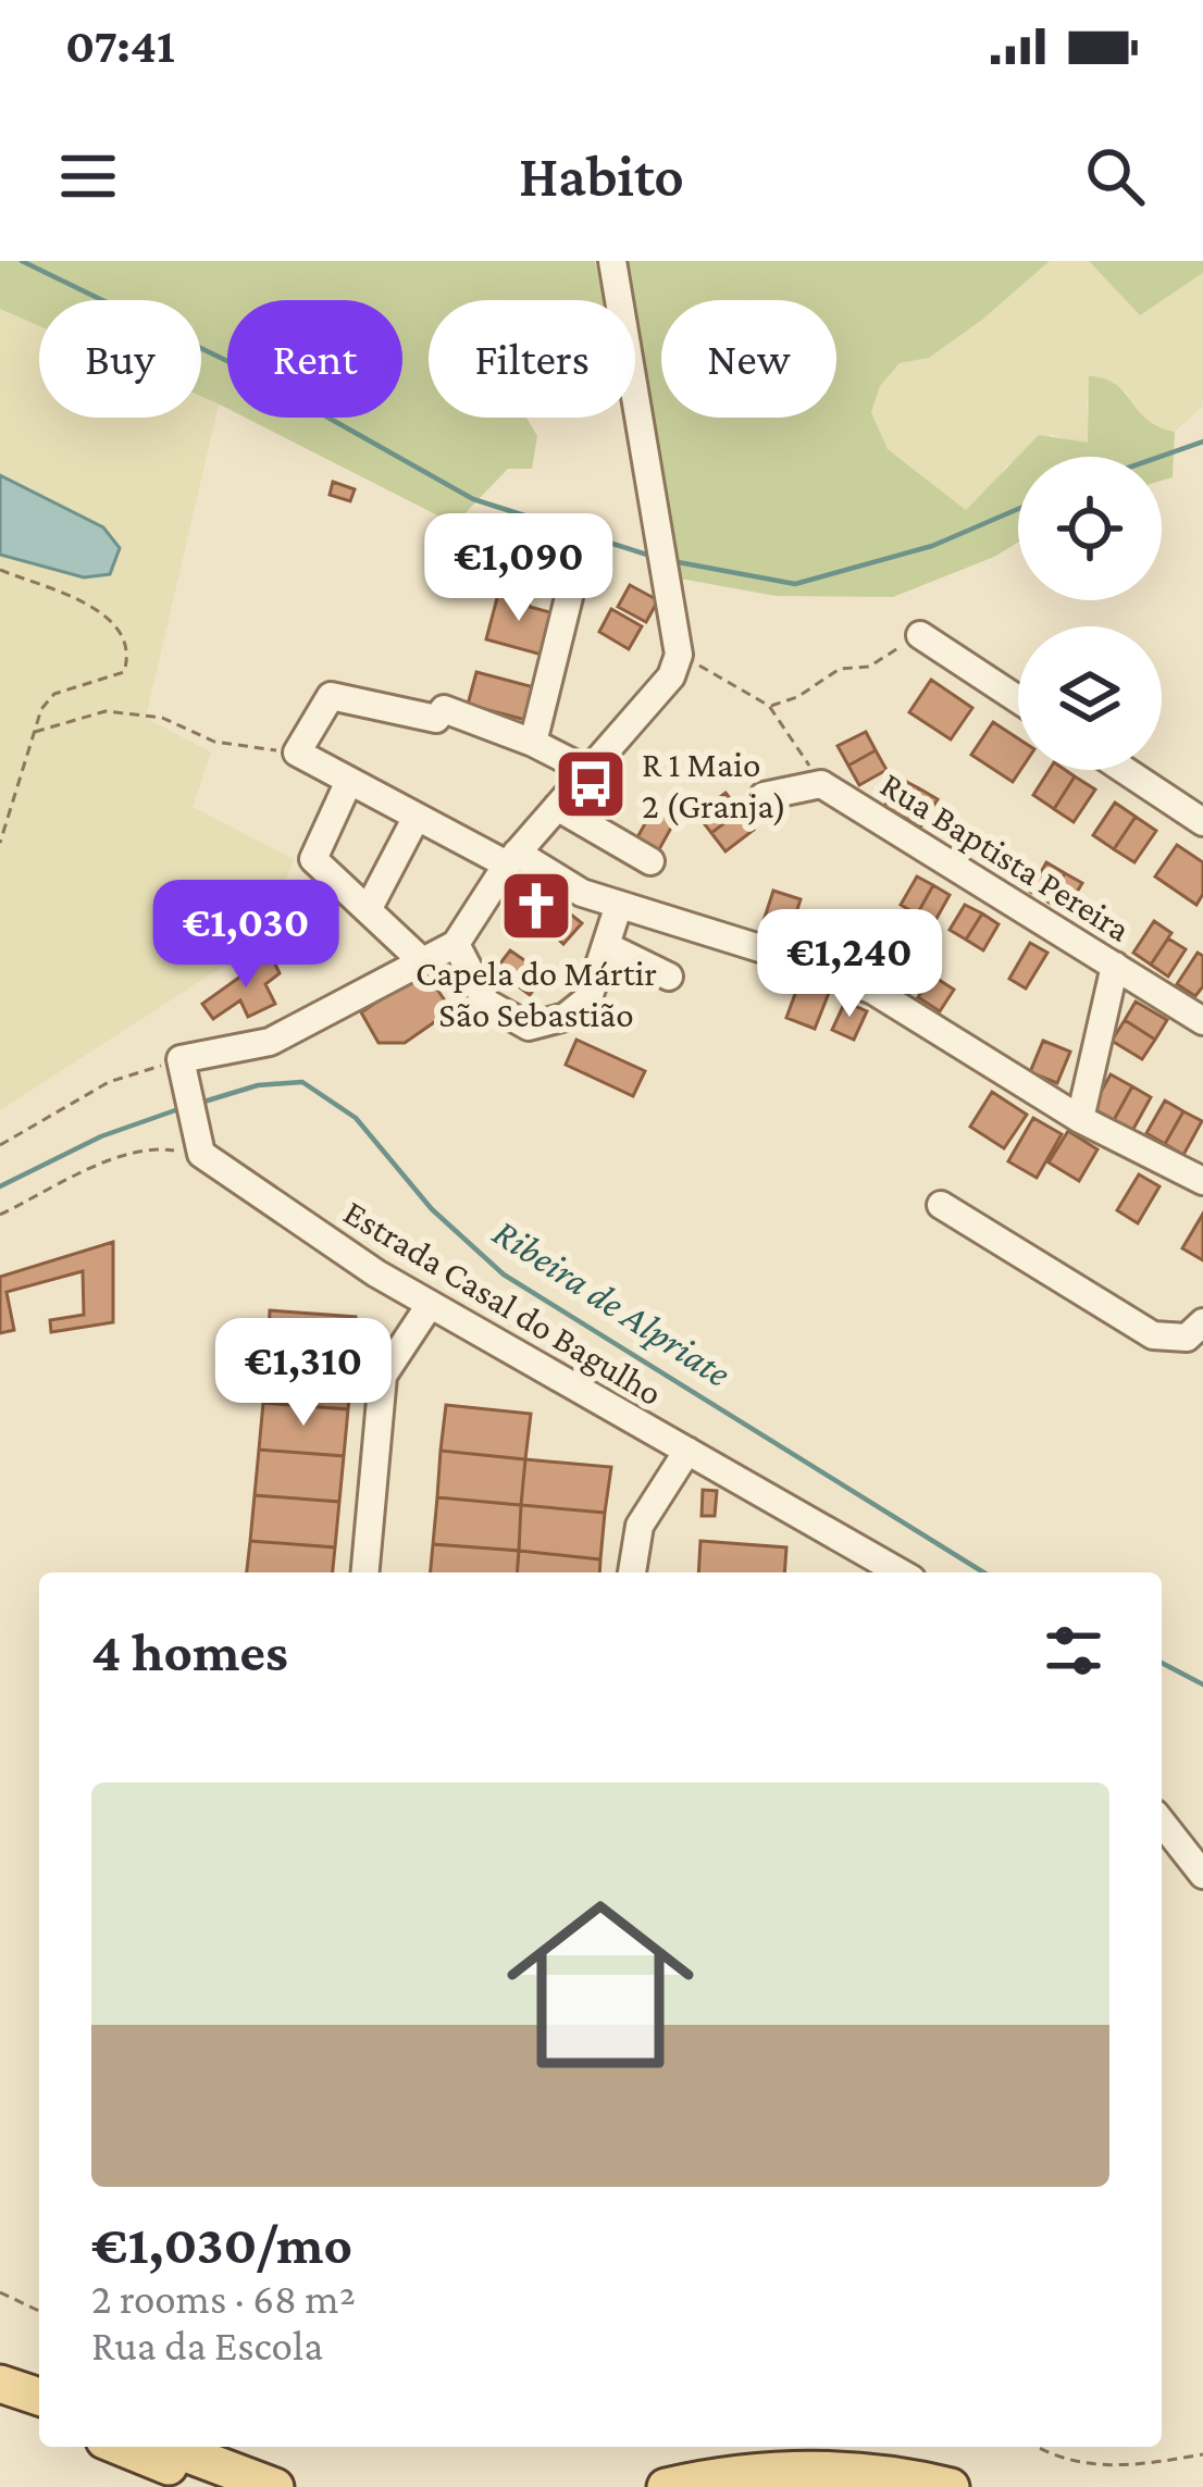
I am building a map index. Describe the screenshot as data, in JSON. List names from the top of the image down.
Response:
{
  "streets": {
    "street": ["Rua Baptista Pereira", "Estrada Casal do Bagulho"]
  },
  "water": ["Ribeira de Alpriate"],
  "places": {
    "bus stop": ["R 1 Maio 2 (Granja)"],
    "church": ["Capela do Mártir São Sebastião"]
  },
  "page": {
    "status": "07:41",
    "header": "Habito",
    "chip": [
      "Buy",
      "Rent",
      "Filters",
      "New"
    ],
    "price": [
      "€1,090",
      "€1,030",
      "€1,240",
      "€1,310"
    ],
    "heading": "4 homes",
    "list": [
      {
        "name": "€1,030/mo",
        "note": "2 rooms · 68 m² · Rua da Escola"
      }
    ]
  }
}
